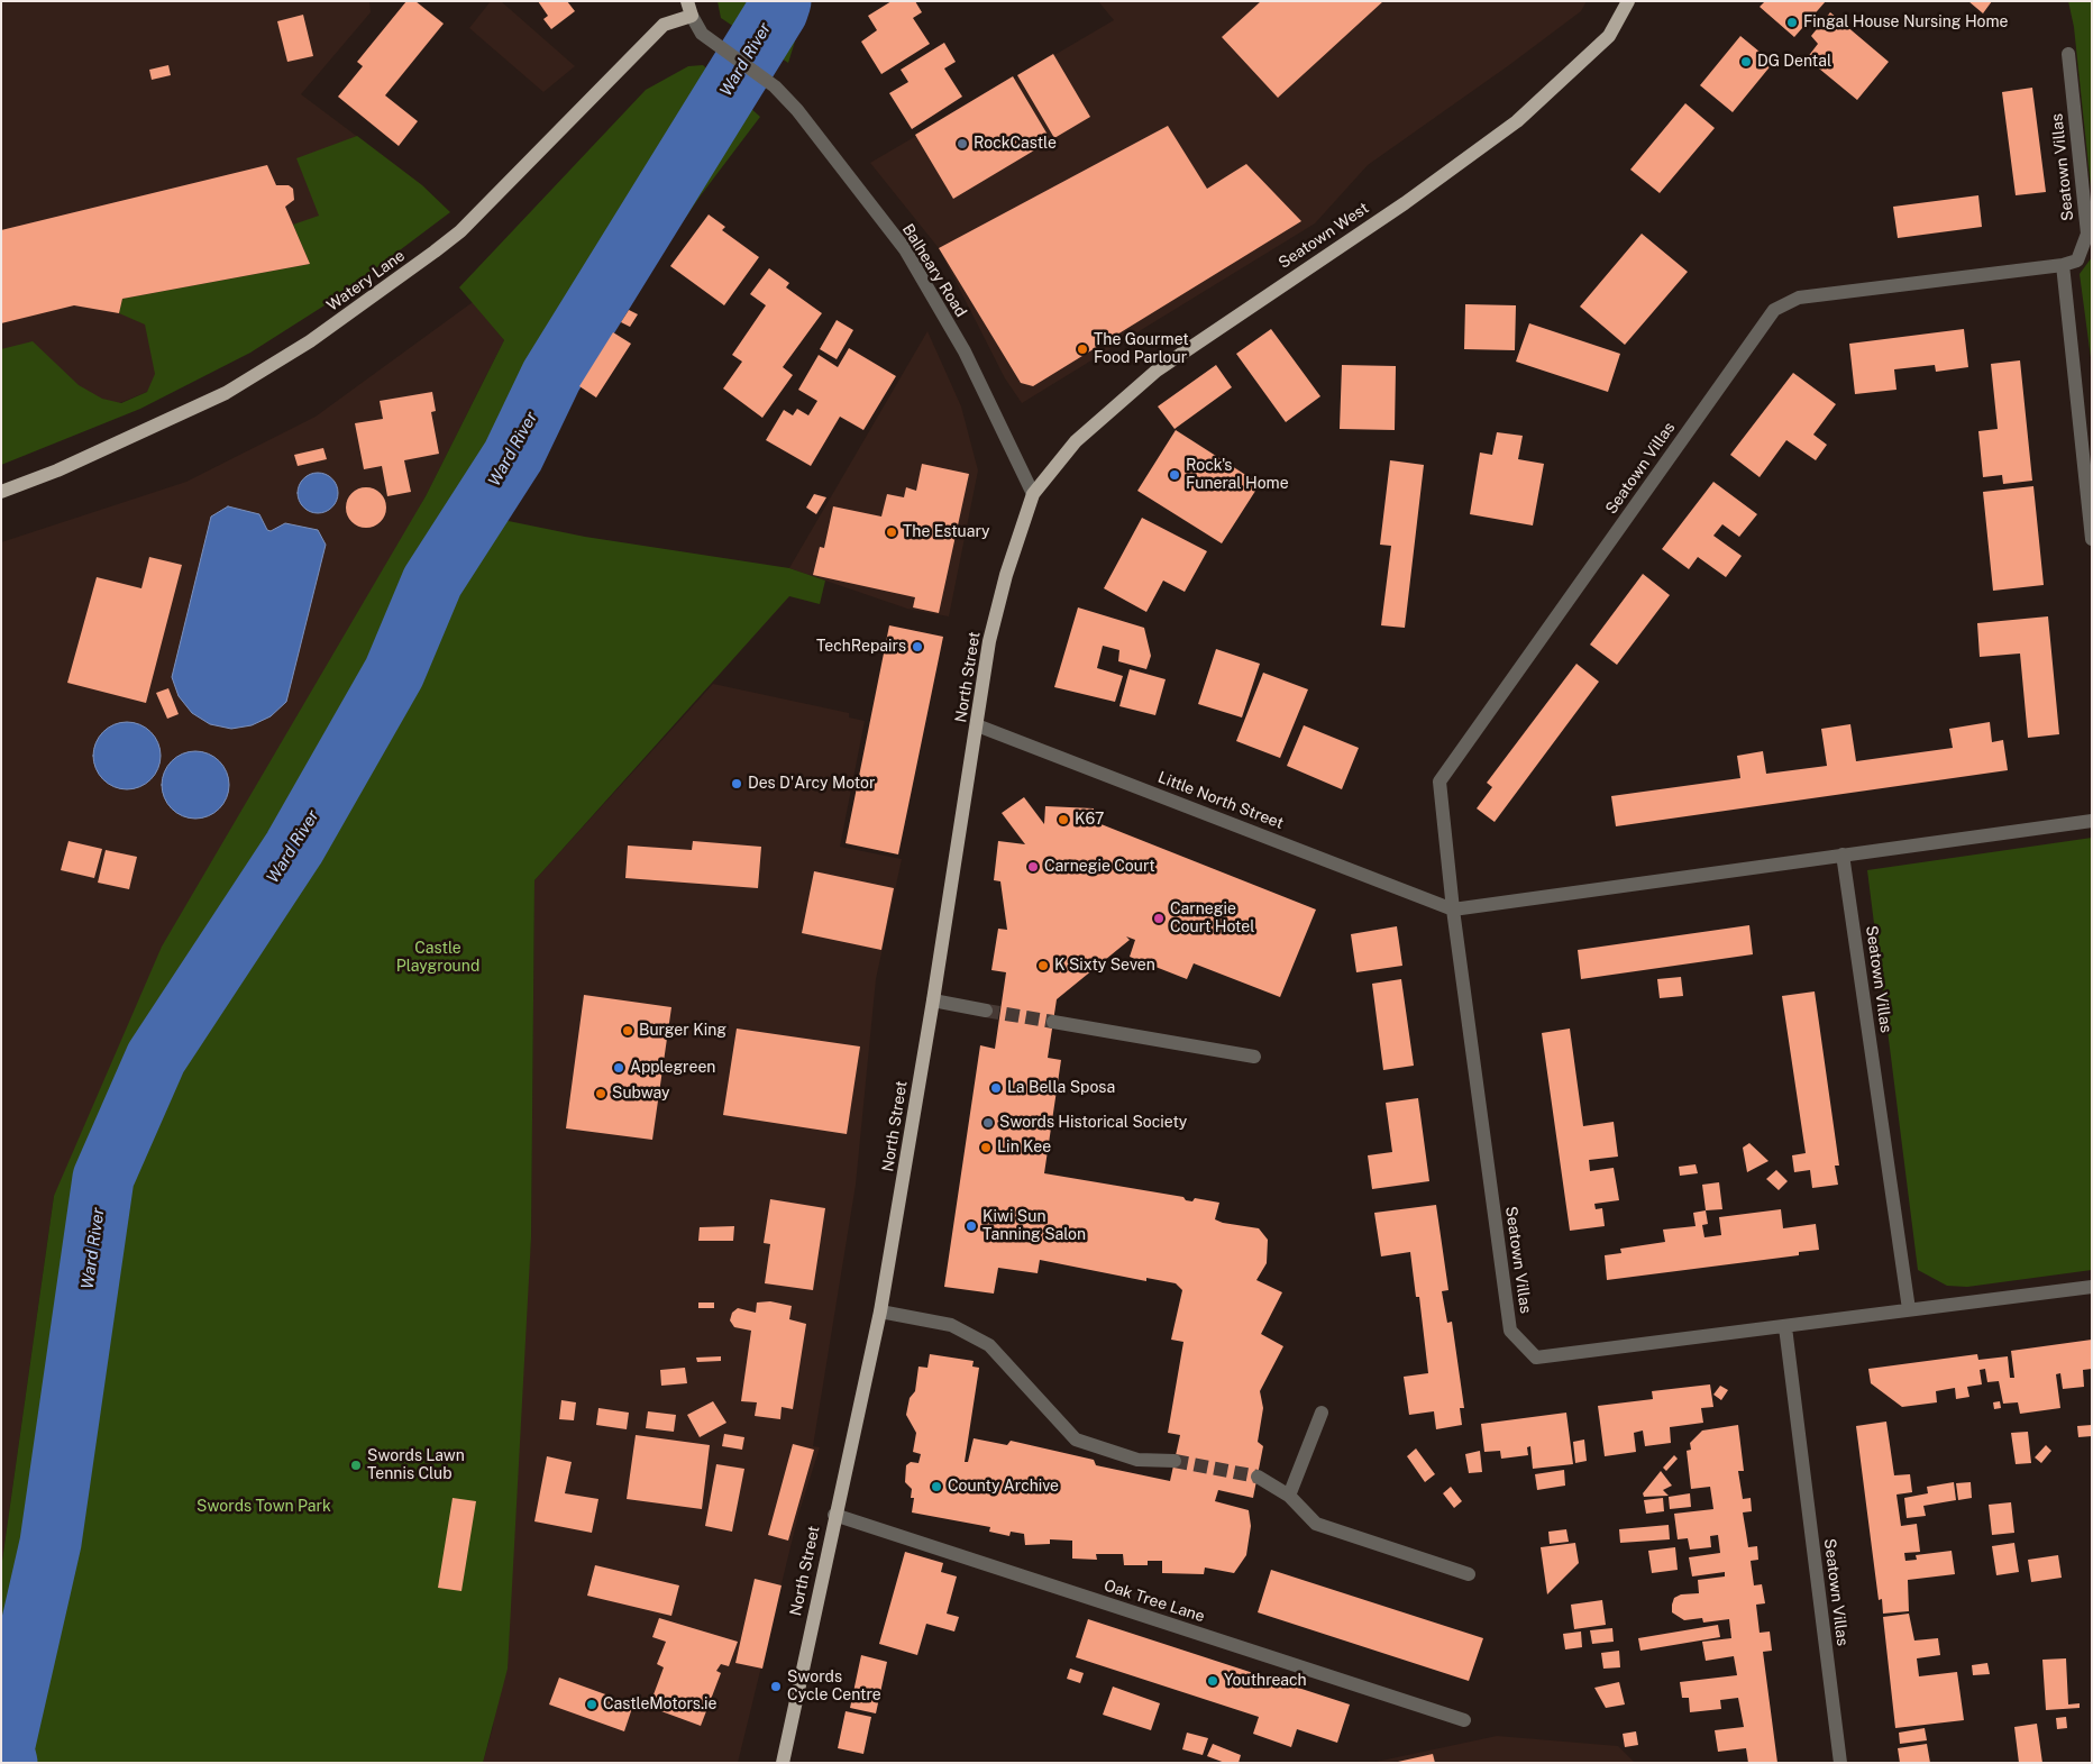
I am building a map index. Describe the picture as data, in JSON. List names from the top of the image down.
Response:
{
  "streets": {
    "main road": ["Seatown West", "Watery Lane", "North Street"],
    "street": [
      "Seatown Villas",
      "Balheary Road",
      "Little North Street",
      "Oak Tree Lane"
    ]
  },
  "crossings": [
    ["Seatown Villas", "Little North Street"],
    ["Seatown West", "Balheary Road"],
    ["Seatown West", "North Street"],
    ["Balheary Road", "Watery Lane"],
    ["Balheary Road", "North Street"],
    ["North Street", "Little North Street"],
    ["North Street", "Oak Tree Lane"]
  ],
  "water": ["Ward River"],
  "parks": ["Castle Playground", "Swords Town Park"],
  "places": [
    "Fingal House Nursing Home",
    "DG Dental",
    "RockCastle",
    "The Gourmet Food Parlour",
    "Rock's Funeral Home",
    "The Estuary",
    "TechRepairs",
    "Des D'Arcy Motor",
    "K67",
    "Carnegie Court",
    "Carnegie Court Hotel",
    "K Sixty Seven",
    "Burger King",
    "Applegreen",
    "La Bella Sposa",
    "Subway",
    "Swords Historical Society",
    "Lin Kee",
    "Kiwi Sun Tanning Salon",
    "Swords Lawn Tennis Club",
    "County Archive",
    "Youthreach",
    "Swords Cycle Centre",
    "CastleMotors.ie"
  ]
}
